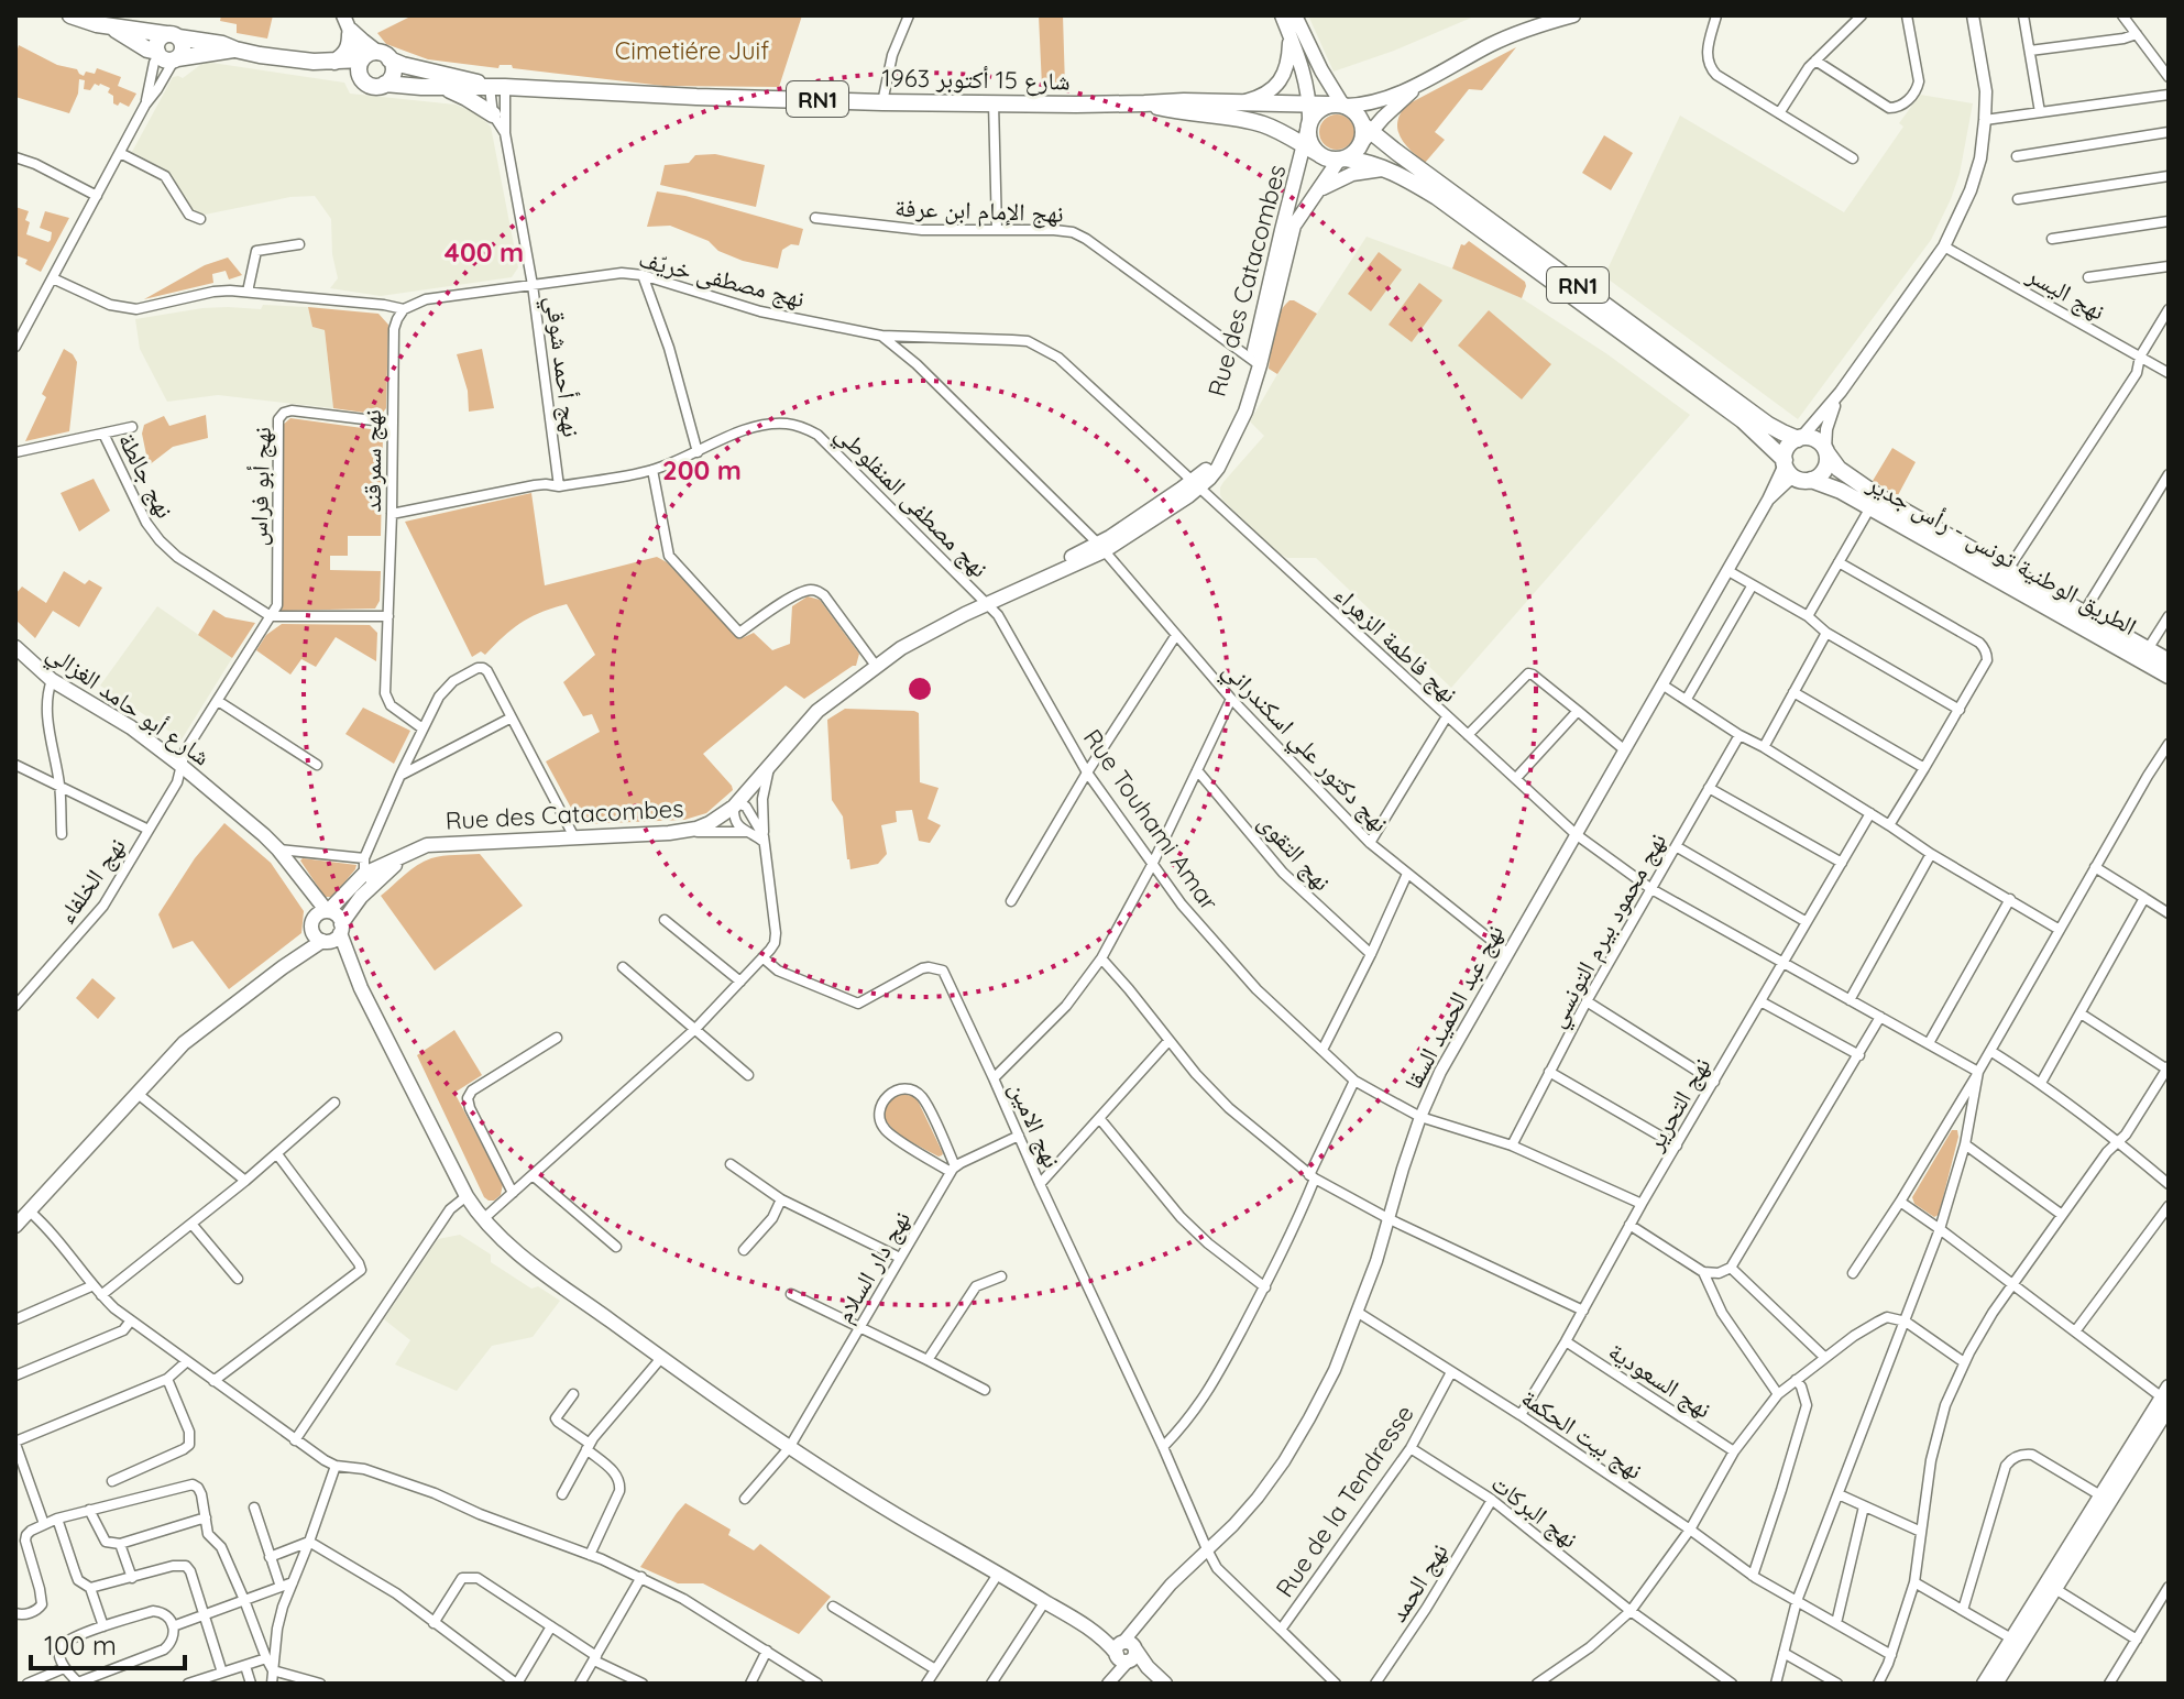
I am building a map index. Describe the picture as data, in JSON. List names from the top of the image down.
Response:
{
  "streets": {
    "main road": [
      "شارع 15 أكتوبر 1963",
      "RN1",
      "Rue des Catacombes",
      "الطريق الوطنية تونس - رأس جدير",
      "شارع أبو حامد الغزالي"
    ],
    "street": [
      "نهج الإمام ابن عرفة",
      "نهج مصطفى خريّف",
      "نهج اليسر",
      "نهج أحمد شوقي",
      "نهج سمرقند",
      "نهج جالطة",
      "نهج أبو فراس",
      "نهج مصطفى المنفلوطي",
      "نهج فاطمة الزهراء",
      "نهج دكتور علي اسكندراني",
      "Rue Touhami Amar",
      "نهج التقوى",
      "نهج الخلفاء",
      "نهج محمود بيرم التونسي",
      "نهج عبد الحميد السقا",
      "نهج التحرير",
      "نهج الامين",
      "نهج دار السلام",
      "نهج السعودية",
      "نهج بيت الحكمة",
      "Rue de la Tendresse",
      "نهج البركات",
      "نهج الحمد"
    ]
  },
  "crossings": [
    ["شارع 15 أكتوبر 1963", "RN1"],
    ["شارع 15 أكتوبر 1963", "Rue des Catacombes"],
    ["شارع 15 أكتوبر 1963", "نهج أحمد شوقي"],
    ["شارع 15 أكتوبر 1963", "الطريق الوطنية تونس - رأس جدير"],
    ["RN1", "Rue des Catacombes"],
    ["RN1", "الطريق الوطنية تونس - رأس جدير"],
    ["RN1", "نهج عبد الحميد السقا"],
    ["نهج الإمام ابن عرفة", "Rue des Catacombes"],
    ["نهج مصطفى خريّف", "Rue des Catacombes"],
    ["نهج مصطفى خريّف", "نهج أحمد شوقي"],
    ["نهج مصطفى خريّف", "نهج سمرقند"],
    ["نهج مصطفى خريّف", "نهج فاطمة الزهراء"],
    ["نهج مصطفى خريّف", "نهج دكتور علي اسكندراني"],
    ["Rue des Catacombes", "نهج مصطفى المنفلوطي"],
    ["Rue des Catacombes", "الطريق الوطنية تونس - رأس جدير"],
    ["Rue des Catacombes", "نهج فاطمة الزهراء"],
    ["Rue des Catacombes", "نهج دكتور علي اسكندراني"],
    ["Rue des Catacombes", "Rue Touhami Amar"],
    ["نهج أحمد شوقي", "نهج مصطفى المنفلوطي"],
    ["نهج سمرقند", "نهج أبو فراس"],
    ["نهج جالطة", "نهج أبو فراس"],
    ["نهج مصطفى المنفلوطي", "Rue Touhami Amar"],
    ["الطريق الوطنية تونس - رأس جدير", "نهج عبد الحميد السقا"],
    ["نهج فاطمة الزهراء", "نهج محمود بيرم التونسي"],
    ["نهج فاطمة الزهراء", "نهج عبد الحميد السقا"],
    ["نهج فاطمة الزهراء", "نهج التحرير"],
    ["شارع أبو حامد الغزالي", "نهج الخلفاء"],
    ["نهج دكتور علي اسكندراني", "نهج عبد الحميد السقا"],
    ["نهج دكتور علي اسكندراني", "نهج الامين"],
    ["Rue Touhami Amar", "نهج محمود بيرم التونسي"],
    ["Rue Touhami Amar", "نهج عبد الحميد السقا"],
    ["Rue Touhami Amar", "نهج التحرير"],
    ["Rue Touhami Amar", "نهج الامين"],
    ["نهج التقوى", "نهج الامين"],
    ["نهج عبد الحميد السقا", "نهج الامين"],
    ["نهج عبد الحميد السقا", "نهج بيت الحكمة"],
    ["نهج التحرير", "نهج السعودية"],
    ["نهج التحرير", "نهج بيت الحكمة"],
    ["نهج الامين", "Rue de la Tendresse"],
    ["نهج بيت الحكمة", "Rue de la Tendresse"],
    ["Rue de la Tendresse", "نهج البركات"],
    ["نهج البركات", "نهج الحمد"]
  ],
  "parks": ["Cimetiére Juif"],
  "scale_bar": "100 m",
  "rings": ["400 m", "200 m"]
}
